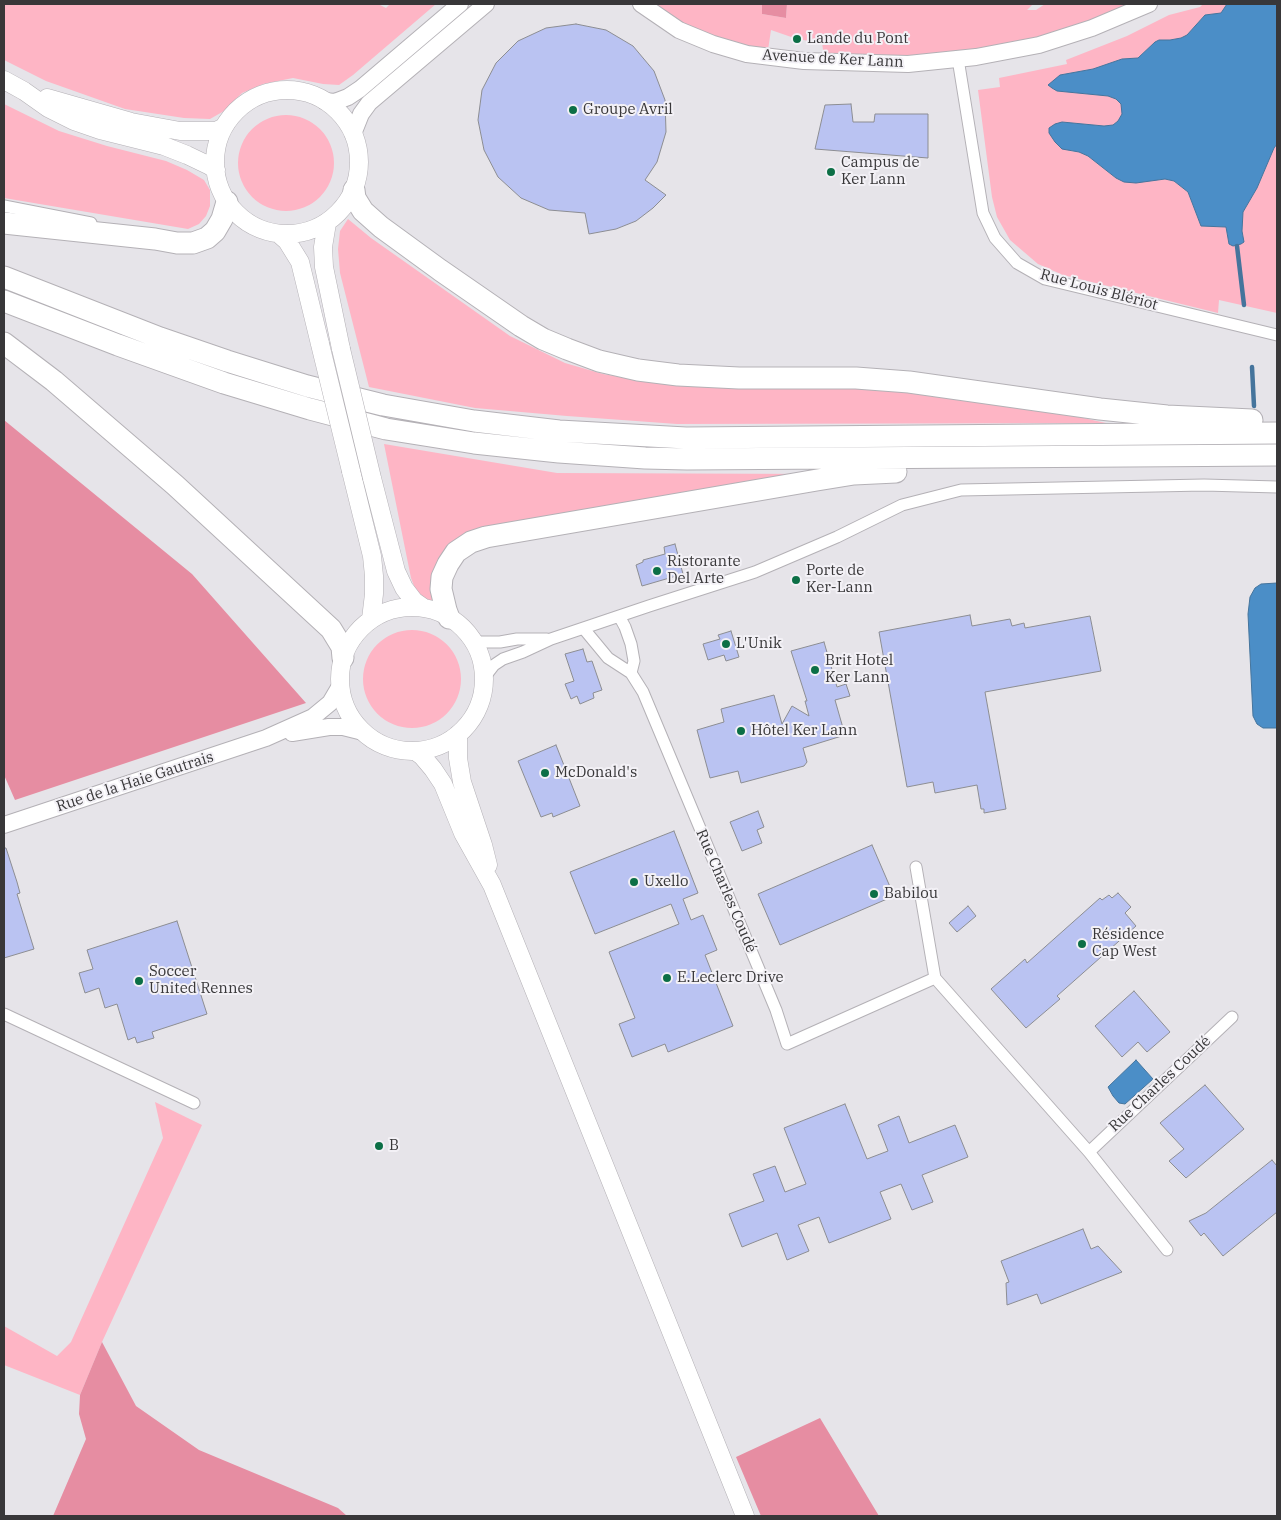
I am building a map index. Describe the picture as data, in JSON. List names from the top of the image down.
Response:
{
  "streets": {
    "street": [
      "Avenue de Ker Lann",
      "Rue Louis Blériot",
      "Rue de la Haie Gautrais",
      "Rue Charles Coudé"
    ]
  },
  "crossings": [
    ["Avenue de Ker Lann", "Rue Louis Blériot"]
  ],
  "places": [
    "Lande du Pont",
    "Groupe Avril",
    "Campus de Ker Lann",
    "Ristorante Del Arte",
    "Porte de Ker-Lann",
    "L'Unik",
    "Brit Hotel Ker Lann",
    "Hôtel Ker Lann",
    "McDonald's",
    "Uxello",
    "Babilou",
    "Résidence Cap West",
    "E.Leclerc Drive",
    "Soccer United Rennes",
    "B"
  ]
}
